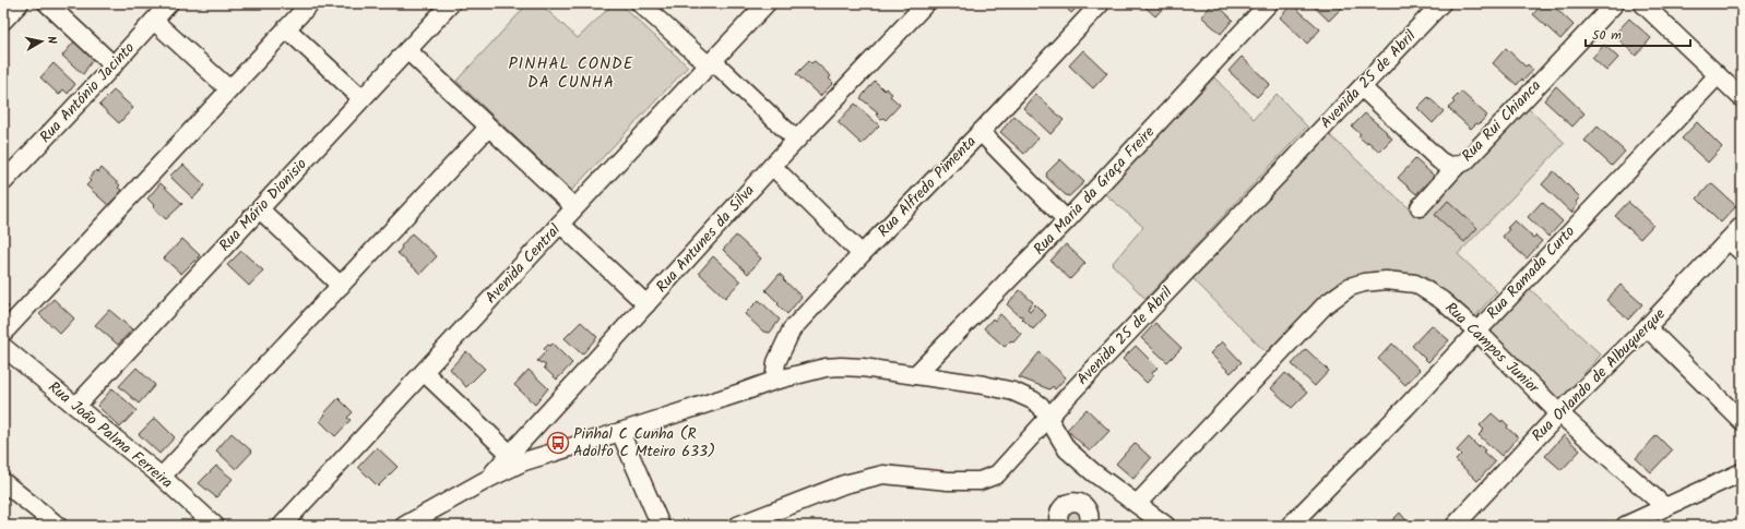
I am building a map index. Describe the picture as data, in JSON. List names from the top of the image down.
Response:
{
  "streets": {
    "street": [
      "Avenida 25 de Abril",
      "Rua António Jacinto",
      "Rua Rui Chianca",
      "Rua Alfredo Pimenta",
      "Rua Maria da Graça Freire",
      "Rua Mário Dionisio",
      "Rua Antunes da Silva",
      "Avenida Central",
      "Rua Ramada Curto",
      "Rua Campos Junior",
      "Rua Orlando de Albuquerque",
      "Rua João Palma Ferreira"
    ]
  },
  "crossings": [
    ["Avenida 25 de Abril", "Rua Rui Chianca"],
    ["Rua Mário Dionisio", "Rua João Palma Ferreira"],
    ["Rua Ramada Curto", "Rua Campos Junior"],
    ["Rua Campos Junior", "Rua Orlando de Albuquerque"]
  ],
  "districts": ["PINHAL CONDE DA CUNHA"],
  "places": {
    "bus stop": ["Pinhal C Cunha (R Adolfo C Mteiro 633)"]
  },
  "scale_bar": "50 m",
  "north": "right"
}
